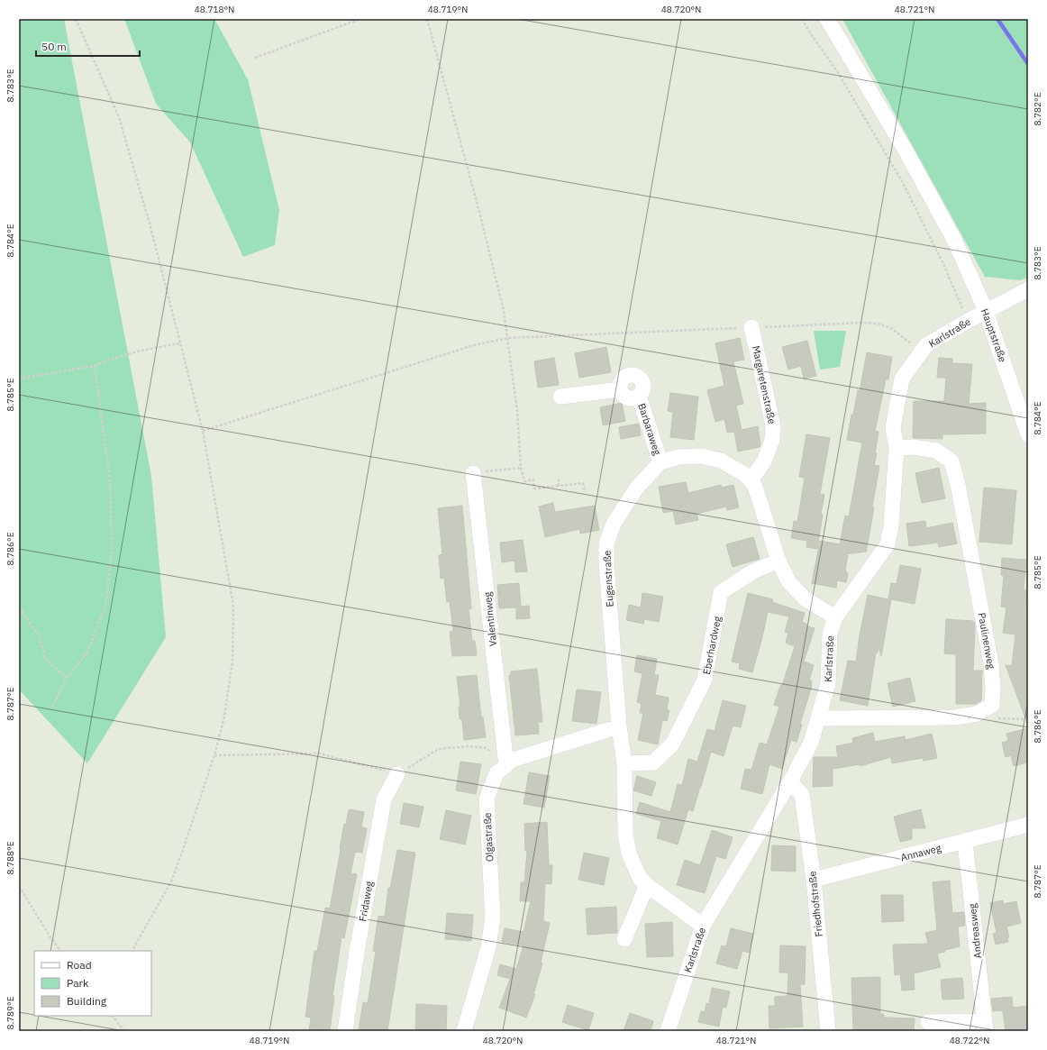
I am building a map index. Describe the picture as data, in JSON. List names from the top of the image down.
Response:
{
  "streets": {
    "street": [
      "Karlstraße",
      "Hauptstraße",
      "Margaretenstraße",
      "Barbaraweg",
      "Eugenstraße",
      "Valentinweg",
      "Paulinenweg",
      "Eberhardweg",
      "Olgastraße",
      "Annaweg",
      "Fridaweg",
      "Friedhofstraße",
      "Andreasweg"
    ]
  },
  "crossings": [
    ["Karlstraße", "Hauptstraße"],
    ["Karlstraße", "Eugenstraße"],
    ["Karlstraße", "Paulinenweg"],
    ["Karlstraße", "Friedhofstraße"],
    ["Barbaraweg", "Eugenstraße"],
    ["Eugenstraße", "Eberhardweg"],
    ["Eugenstraße", "Olgastraße"],
    ["Valentinweg", "Olgastraße"],
    ["Annaweg", "Friedhofstraße"],
    ["Annaweg", "Andreasweg"]
  ],
  "legend": ["Road", "Park", "Building"],
  "scale_bar": "50 m",
  "coordinates": [
    "48.718°N",
    "48.719°N",
    "48.720°N",
    "48.721°N",
    "8.783°E",
    "8.782°E",
    "8.784°E",
    "8.785°E",
    "8.786°E",
    "8.787°E",
    "8.788°E",
    "8.789°E",
    "48.722°N"
  ]
}
